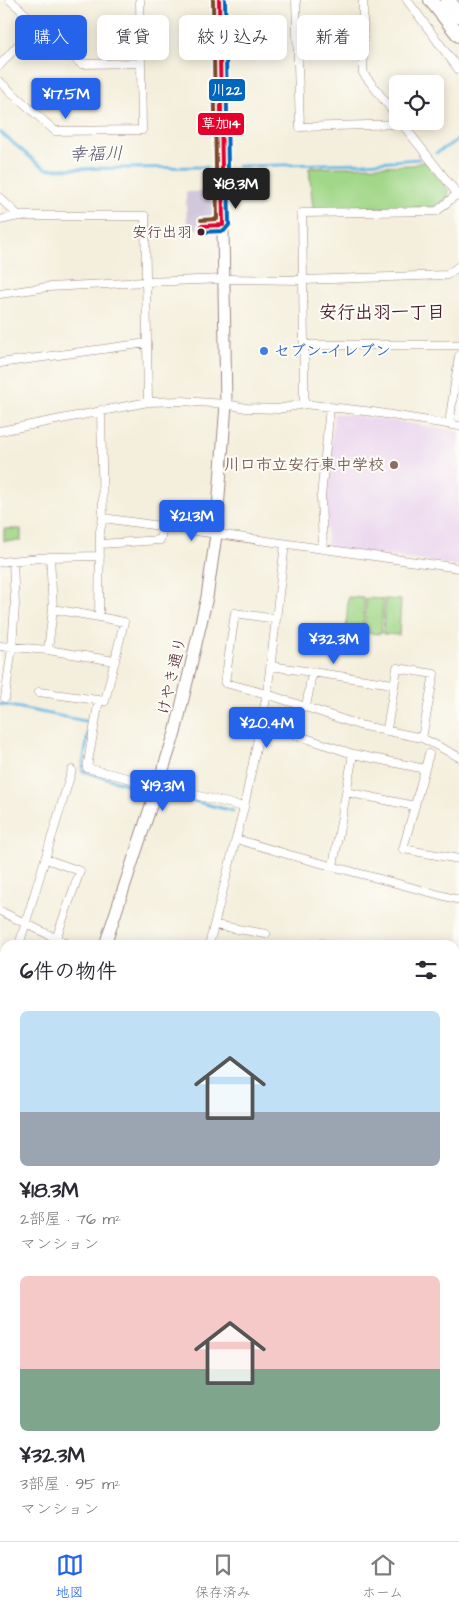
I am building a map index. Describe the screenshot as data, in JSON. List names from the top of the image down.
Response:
{
  "streets": {
    "street": ["けやき通り"]
  },
  "districts": ["安行出羽一丁目"],
  "water": ["幸福川"],
  "places": ["安行出羽", "セブン-イレブン", "川口市立安行東中学校"],
  "lines": ["transit line 草加14", "transit line 川22"],
  "page": {
    "chip": [
      "購入",
      "賃貸",
      "絞り込み",
      "新着"
    ],
    "price": [
      "¥17.5M",
      "¥18.3M",
      "¥21.3M",
      "¥32.3M",
      "¥20.4M",
      "¥19.3M"
    ],
    "heading": "6件の物件",
    "list": [
      {
        "name": "¥18.3M",
        "note": "2部屋 · 76 m² · マンション"
      },
      {
        "name": "¥32.3M",
        "note": "3部屋 · 95 m² · マンション"
      }
    ],
    "tabs": ["地図", "保存済み", "ホーム"]
  }
}
